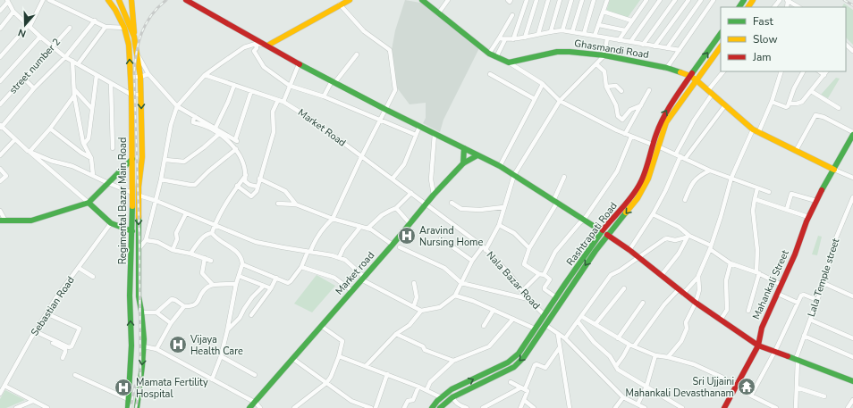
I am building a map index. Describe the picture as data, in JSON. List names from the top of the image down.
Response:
{
  "streets": {
    "street": [
      "Ghasmandi Road",
      "street number 2",
      "Market Road",
      "Regimental Bazar Main Road",
      "Rashtrapati Road",
      "Market road",
      "Lala Temple street",
      "Nala Bazar Road",
      "Mahankali Street",
      "Sebastian Road"
    ]
  },
  "crossings": [
    ["Ghasmandi Road", "Rashtrapati Road"],
    ["Ghasmandi Road", "Mahankali Street"],
    ["Market Road", "Market road"],
    ["Market Road", "Nala Bazar Road"],
    ["Rashtrapati Road", "Nala Bazar Road"],
    ["Market road", "Nala Bazar Road"]
  ],
  "places": {
    "hospital": ["Aravind Nursing Home", "Vijaya Health Care", "Mamata Fertility Hospital"],
    "temple": ["Sri Ujjaini Mahankali Devasthanam"]
  },
  "legend": ["Fast", "Slow", "Jam"],
  "north": "bottom"
}
